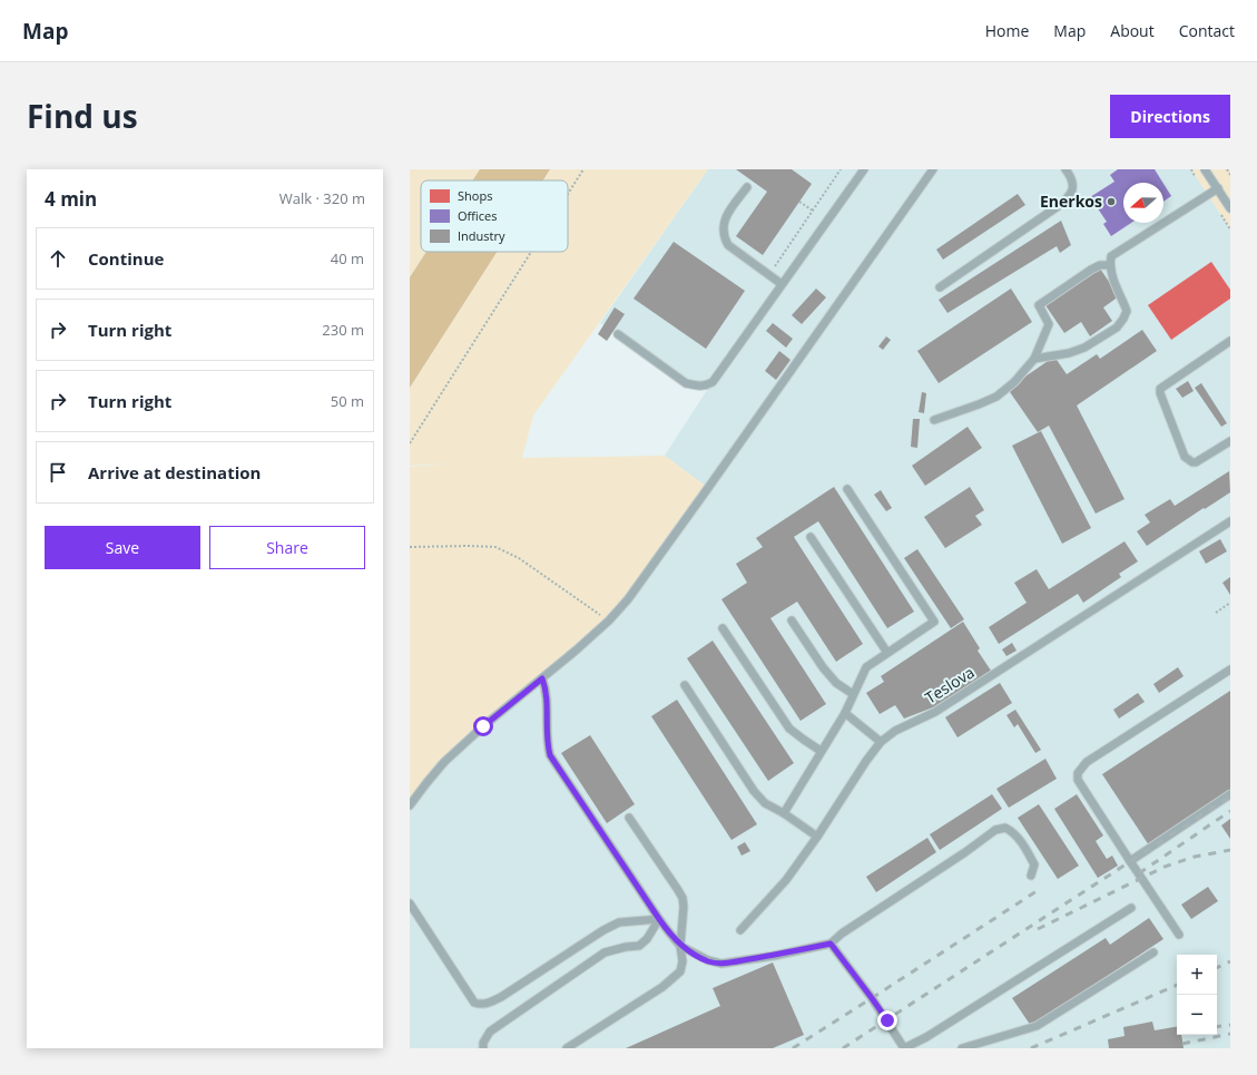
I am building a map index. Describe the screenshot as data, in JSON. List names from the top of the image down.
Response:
{
  "streets": {
    "lane": ["Teslova"]
  },
  "places": ["Enerkos"],
  "legend": ["Shops", "Offices", "Industry"],
  "north": "left",
  "page": {
    "header": "Map",
    "nav": [
      "Home",
      "Map",
      "About",
      "Contact"
    ],
    "title": "Find us",
    "buttons": [
      "Directions",
      ["Save", "Share"]
    ],
    "heading": ["4 min", "Walk · 320 m"],
    "list": [
      ["Continue", "40 m"],
      ["Turn right", "230 m"],
      ["Turn right", "50 m"],
      "Arrive at destination"
    ],
    "map_buttons": ["+", "−"]
  }
}
